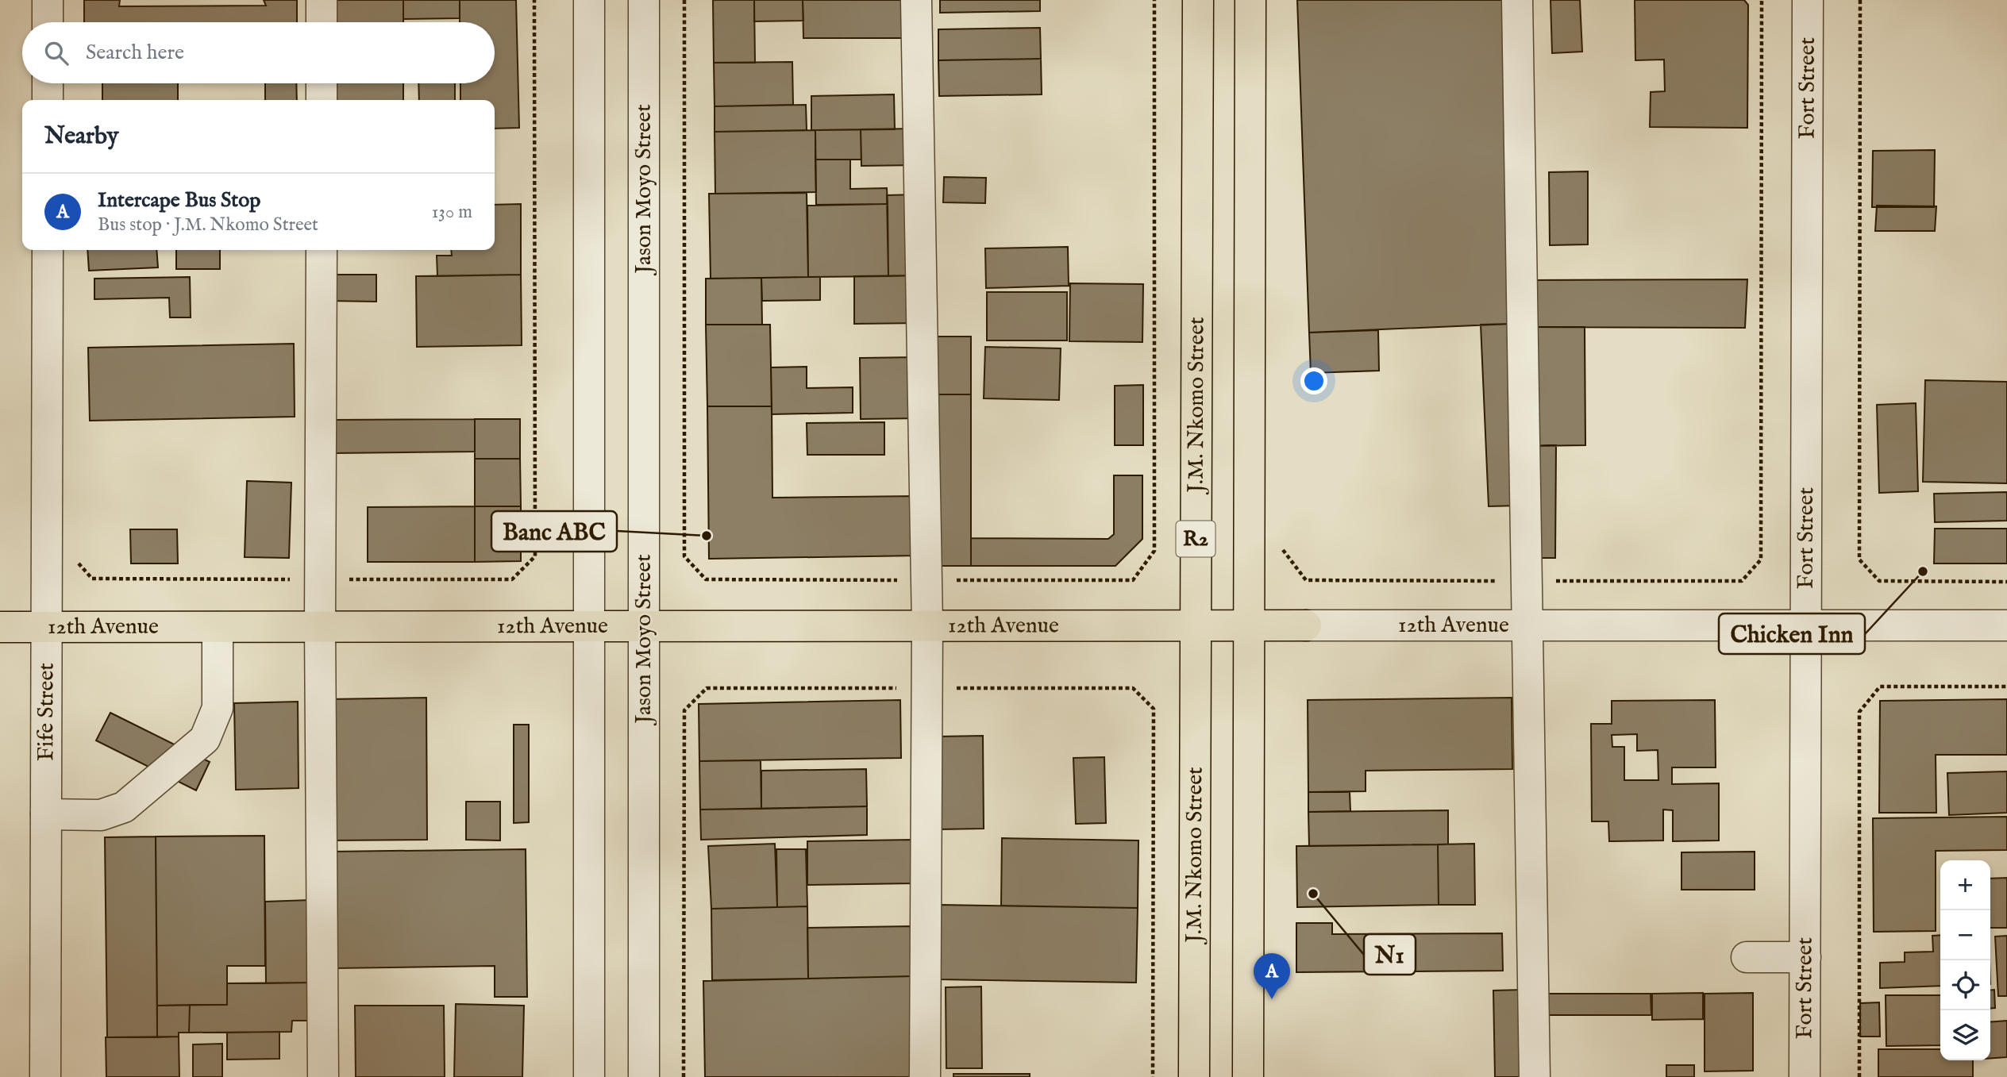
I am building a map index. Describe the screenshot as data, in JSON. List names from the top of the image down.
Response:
{
  "streets": {
    "main road": ["J.M. Nkomo Street", "R2", "12th Avenue"],
    "street": ["Fort Street", "Jason Moyo Street", "Fife Street"]
  },
  "crossings": [
    ["Fort Street", "12th Avenue"],
    ["Jason Moyo Street", "12th Avenue"],
    ["J.M. Nkomo Street", "12th Avenue"],
    ["12th Avenue", "Fife Street"]
  ],
  "places": ["Banc ABC", "Chicken Inn", "N1"],
  "page": {
    "search": "Search here",
    "heading": "Nearby",
    "list": [
      {
        "mark": "A",
        "name": "Intercape Bus Stop",
        "note": "Bus stop · J.M. Nkomo Street",
        "value": "130 m"
      }
    ],
    "map_buttons": ["+", "−"],
    "pins": "A"
  }
}
